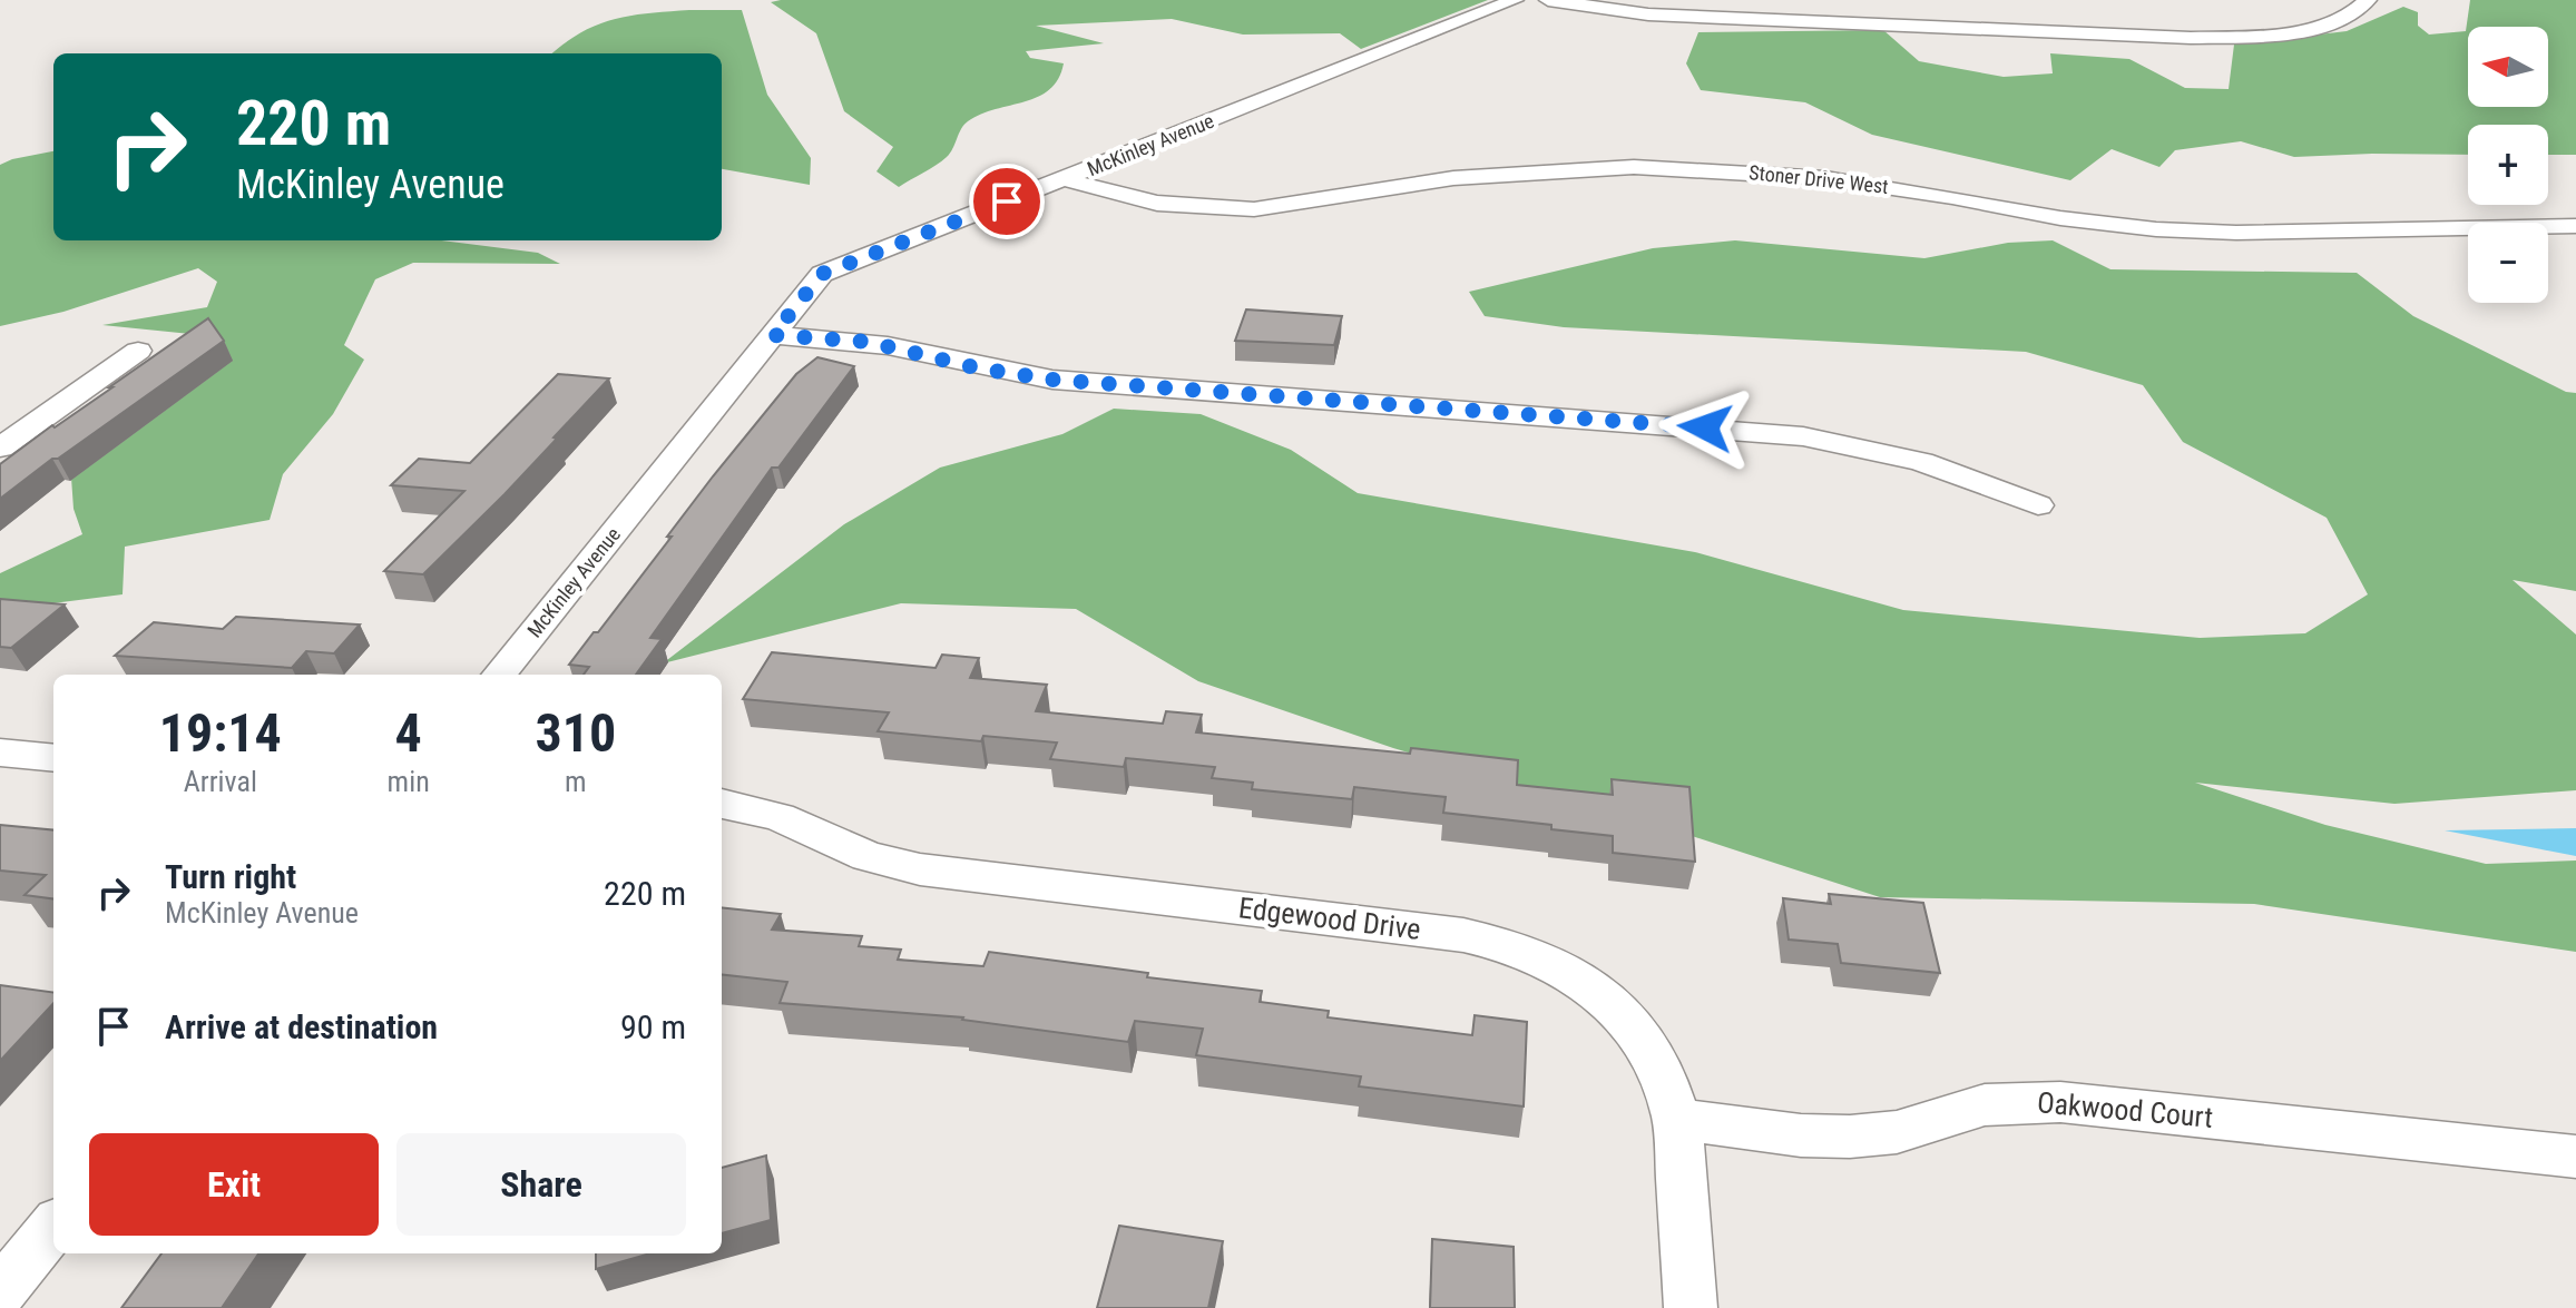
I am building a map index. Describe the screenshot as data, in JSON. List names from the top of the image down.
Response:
{
  "streets": {
    "street": [
      "McKinley Avenue",
      "Stoner Drive West",
      "Edgewood Drive",
      "Oakwood Court"
    ]
  },
  "crossings": [
    ["McKinley Avenue", "Stoner Drive West"],
    ["Edgewood Drive", "Oakwood Court"]
  ],
  "north": "left",
  "page": {
    "map_buttons": ["+", "−"],
    "turn": ["220 m", "McKinley Avenue"],
    "eta": [
      "19:14",
      "Arrival",
      "4",
      "min",
      "310",
      "m"
    ],
    "list": [
      {
        "name": "Turn right",
        "note": "McKinley Avenue",
        "value": "220 m"
      },
      {
        "name": "Arrive at destination",
        "value": "90 m"
      }
    ],
    "buttons": ["Exit", "Share"]
  }
}
